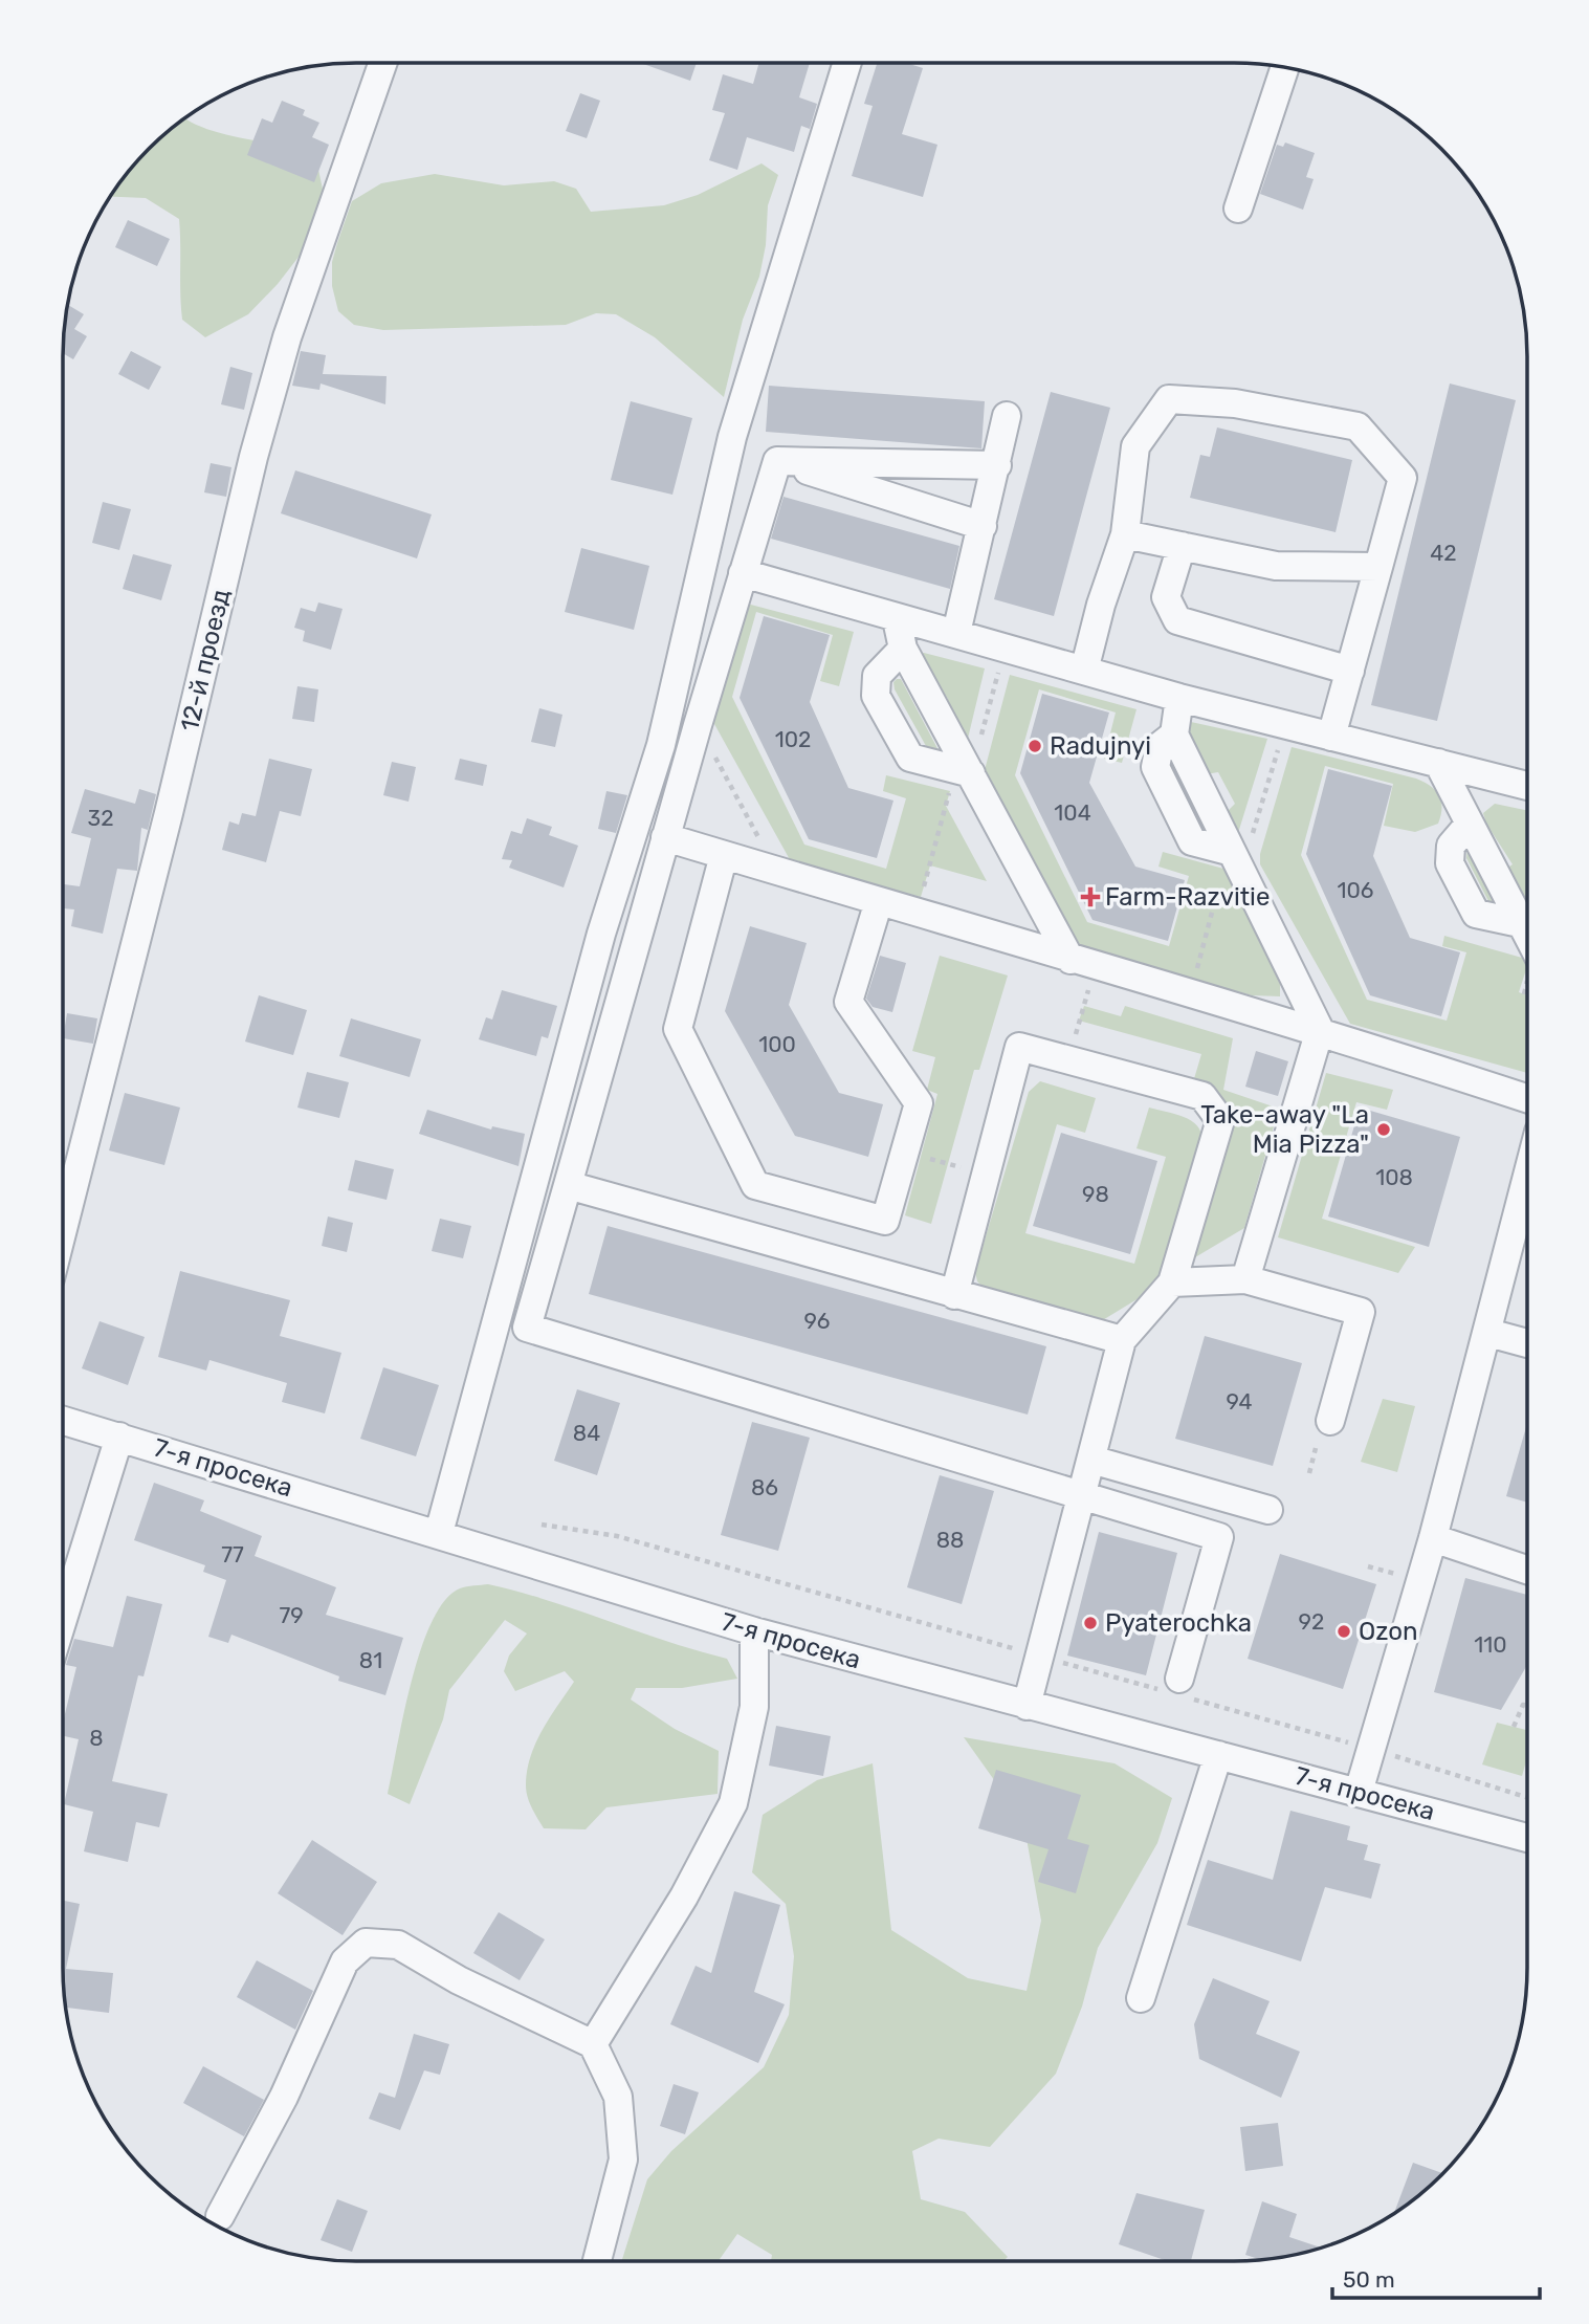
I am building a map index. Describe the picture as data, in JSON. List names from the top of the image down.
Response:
{
  "streets": {
    "street": ["12-й проезд", "7-я просека"]
  },
  "places": {
    "other": [
      "Radujnyi",
      "Take-away \"La Mia Pizza\"",
      "Pyaterochka",
      "Ozon"
    ],
    "health": ["Farm-Razvitie"]
  },
  "house_numbers": [
    "42",
    "102",
    "104",
    "32",
    "106",
    "100",
    "108",
    "98",
    "96",
    "94",
    "84",
    "86",
    "88",
    "77",
    "79",
    "92",
    "110",
    "81",
    "8"
  ],
  "scale_bar": "50 m"
}
